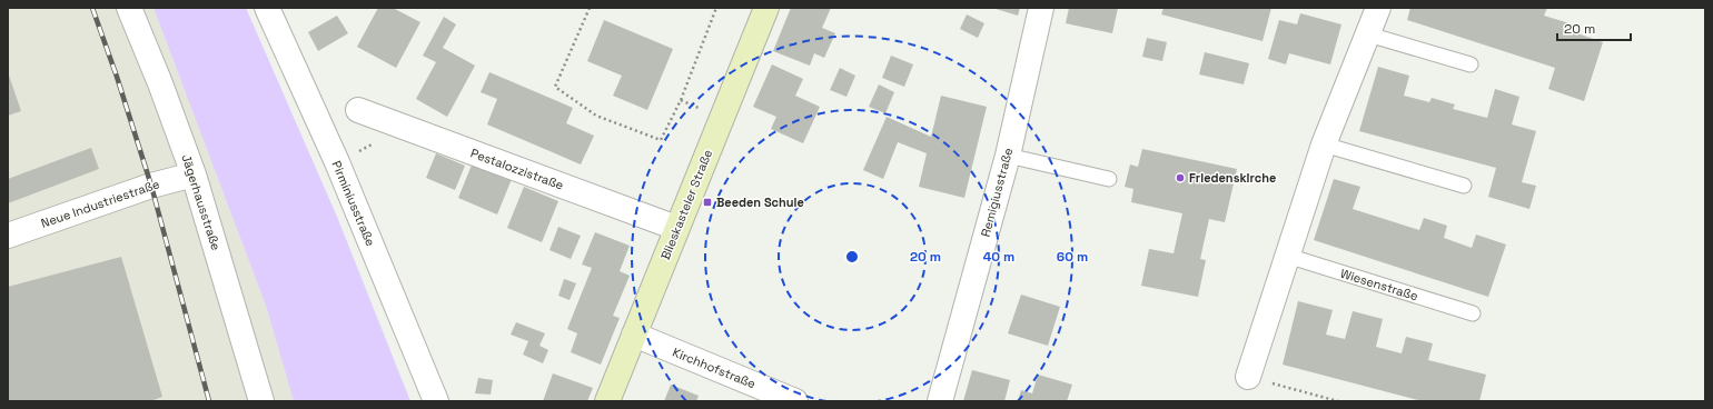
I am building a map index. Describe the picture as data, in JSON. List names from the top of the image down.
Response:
{
  "streets": {
    "street": [
      "Pestalozzistraße",
      "Remigiusstraße",
      "Jägerhausstraße",
      "Neue Industriestraße",
      "Pirminiusstraße",
      "Blieskasteler Straße",
      "Kirchhofstraße"
    ],
    "lane": ["Wiesenstraße"]
  },
  "crossings": [
    ["Pestalozzistraße", "Blieskasteler Straße"],
    ["Jägerhausstraße", "Neue Industriestraße"],
    ["Blieskasteler Straße", "Kirchhofstraße"]
  ],
  "places": {
    "other": ["Friedenskirche"],
    "transit": ["Beeden Schule"]
  },
  "scale_bar": "20 m",
  "rings": ["20 m", "40 m", "60 m"]
}
